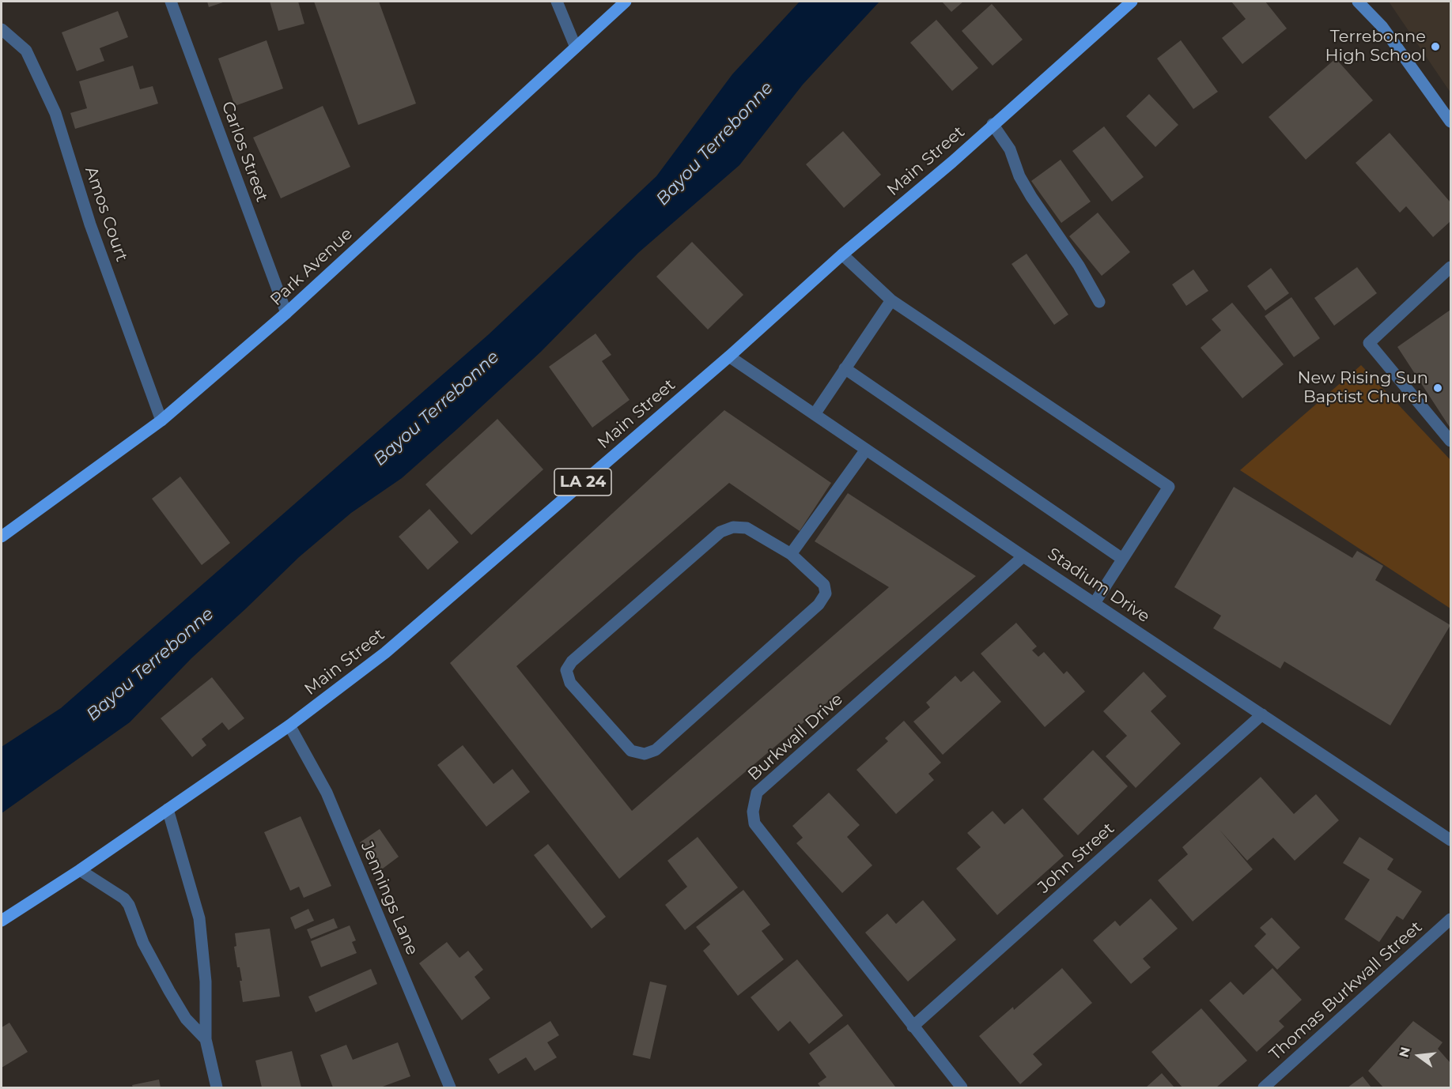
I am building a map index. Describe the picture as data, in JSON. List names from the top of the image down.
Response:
{
  "streets": {
    "main road": ["Main Street", "Park Avenue", "LA 24"],
    "street": [
      "Carlos Street",
      "Amos Court",
      "Stadium Drive",
      "Burkwall Drive",
      "John Street",
      "Jennings Lane",
      "Thomas Burkwall Street"
    ]
  },
  "crossings": [
    ["Carlos Street", "Park Avenue"],
    ["Main Street", "Stadium Drive"],
    ["Main Street", "Jennings Lane"],
    ["Amos Court", "Park Avenue"],
    ["Stadium Drive", "Burkwall Drive"],
    ["Stadium Drive", "John Street"],
    ["Burkwall Drive", "John Street"]
  ],
  "water": ["Bayou Terrebonne"],
  "places": ["Terrebonne High School", "New Rising Sun Baptist Church"],
  "north": "left"
}
